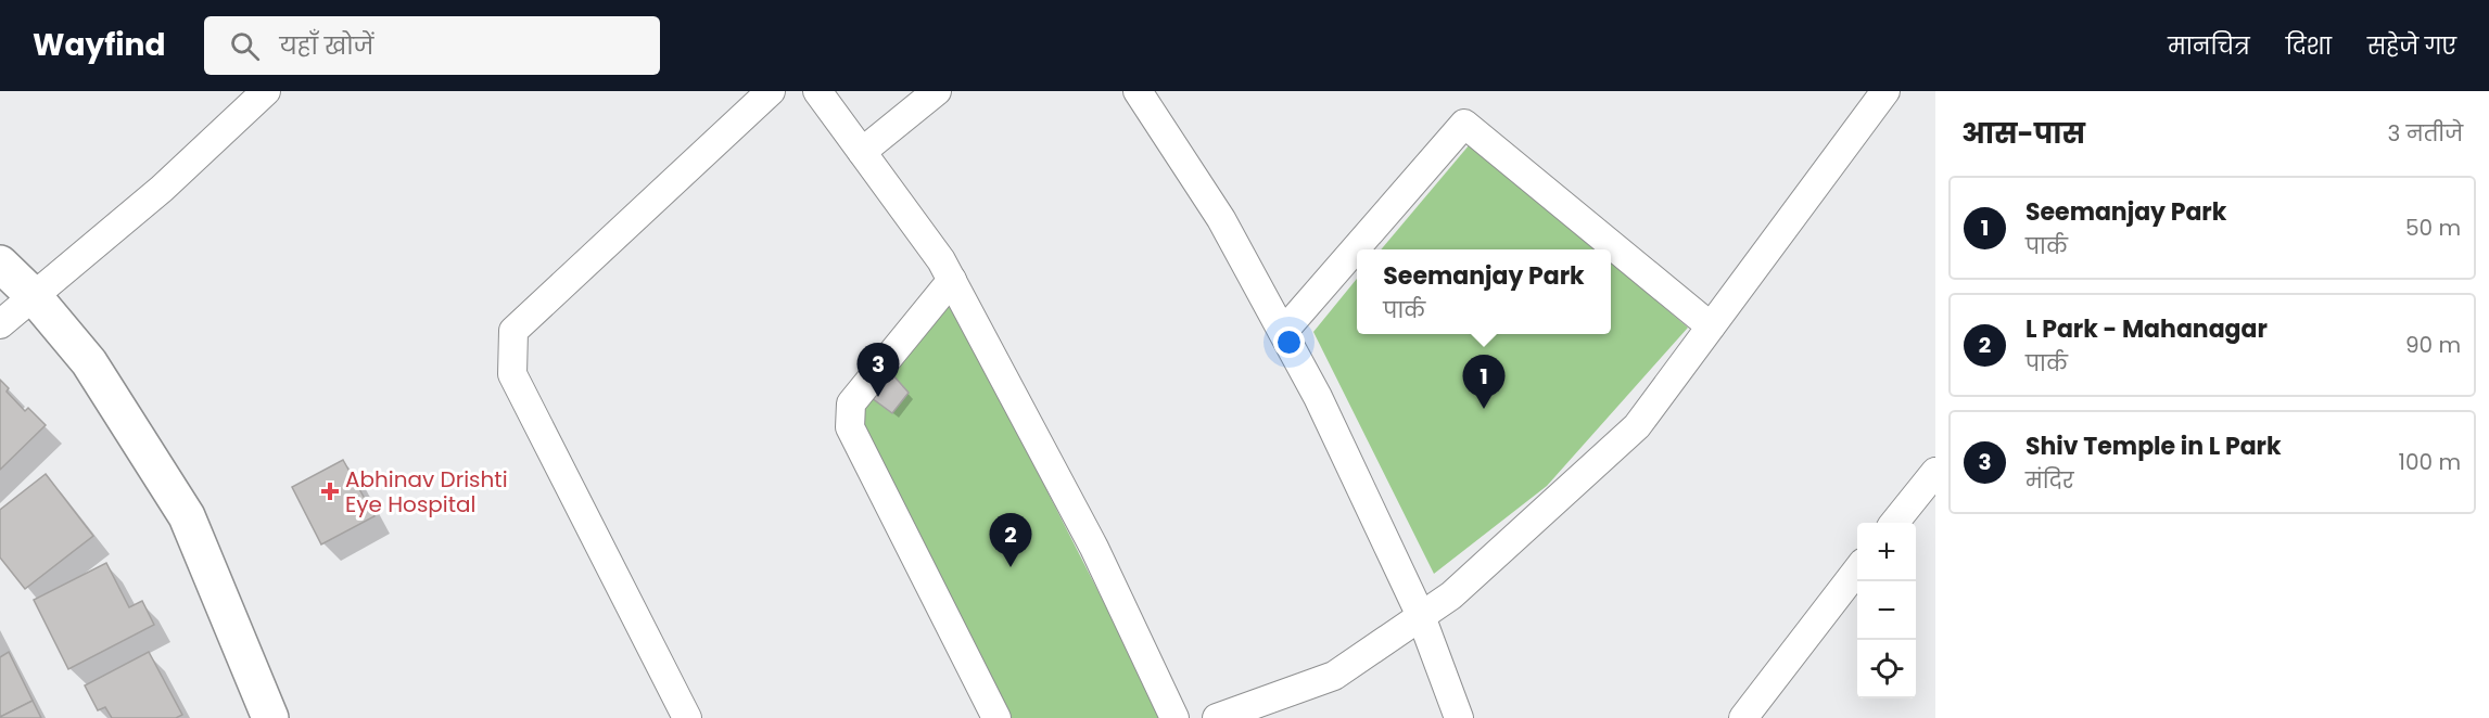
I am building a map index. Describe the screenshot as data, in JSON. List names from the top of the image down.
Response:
{
  "places": {
    "health": ["Abhinav Drishti Eye Hospital"]
  },
  "page": {
    "header": "Wayfind",
    "search": "यहाँ खोजें",
    "nav": ["मानचित्र", "दिशा", "सहेजे गए"],
    "heading": ["आस-पास", "3 नतीजे"],
    "list": [
      {
        "mark": "1",
        "name": "Seemanjay Park",
        "note": "पार्क",
        "value": "50 m"
      },
      {
        "mark": "2",
        "name": "L Park - Mahanagar",
        "note": "पार्क",
        "value": "90 m"
      },
      {
        "mark": "3",
        "name": "Shiv Temple in L Park",
        "note": "मंदिर",
        "value": "100 m"
      }
    ],
    "popup": ["Seemanjay Park", "पार्क"],
    "pins": ["3", "1", "2"],
    "map_buttons": ["+", "−"]
  }
}
